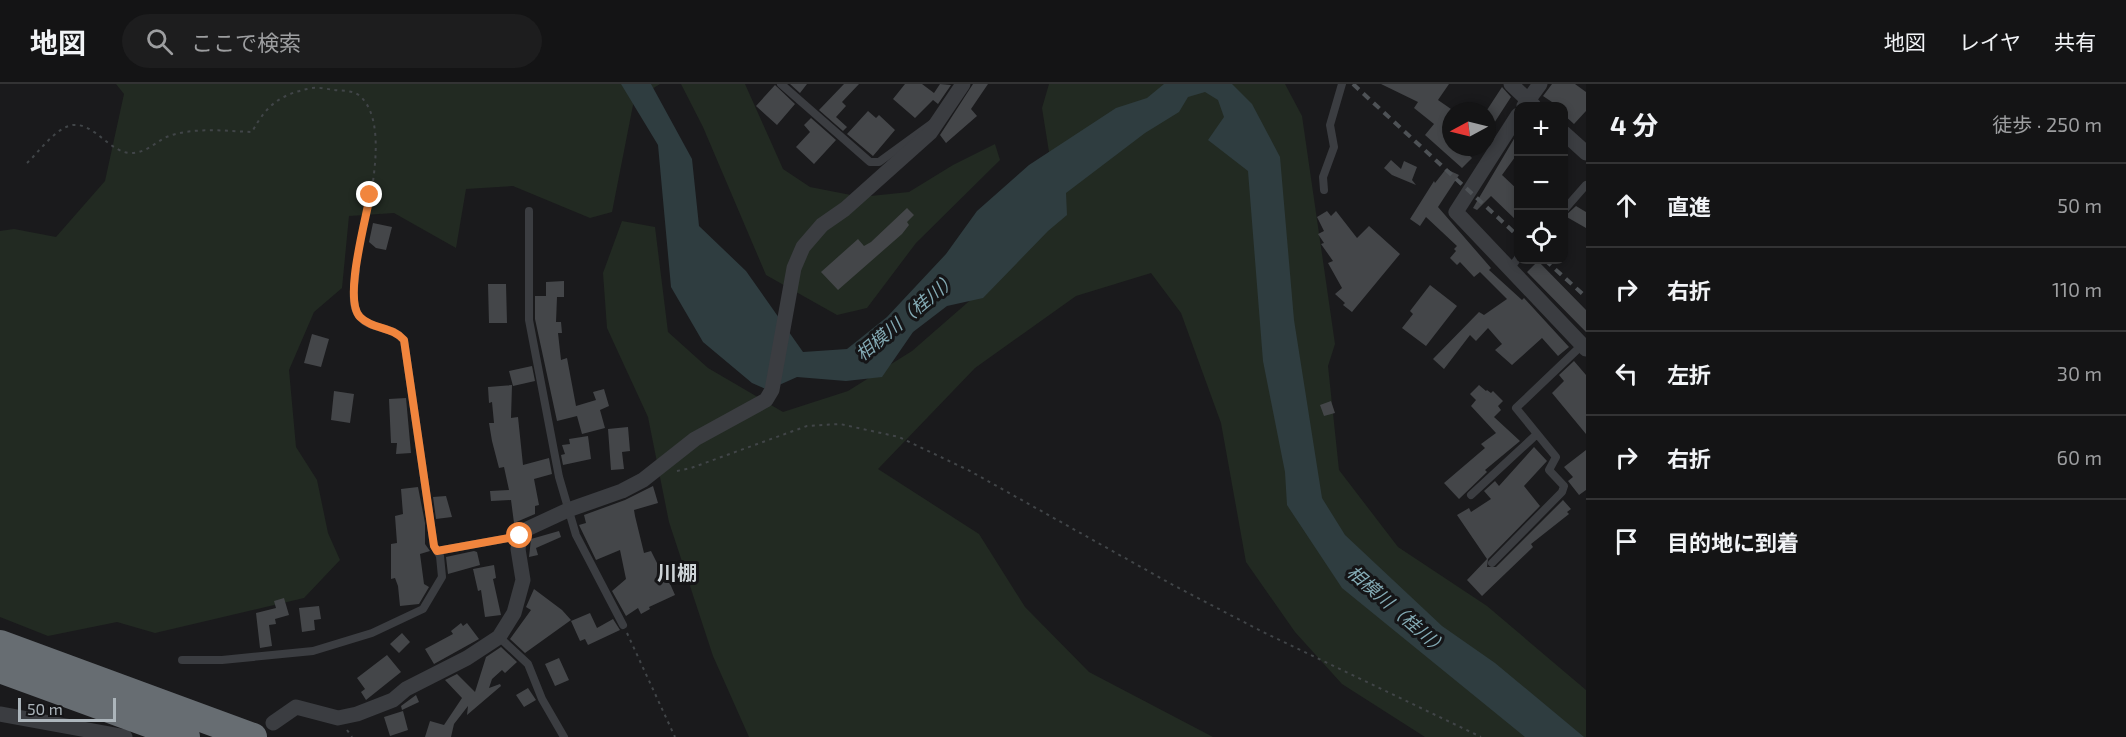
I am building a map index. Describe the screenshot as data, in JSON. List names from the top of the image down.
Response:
{
  "districts": ["川棚"],
  "water": ["相模川（桂川）"],
  "scale_bar": "50 m",
  "north": "left",
  "page": {
    "header": "地図",
    "search": "ここで検索",
    "nav": ["地図", "レイヤ", "共有"],
    "heading": ["4 分", "徒歩 · 250 m"],
    "map_buttons": ["+", "−"],
    "list": [
      ["直進", "50 m"],
      ["右折", "110 m"],
      ["左折", "30 m"],
      ["右折", "60 m"],
      "目的地に到着"
    ],
    "scale": "50 m"
  }
}
